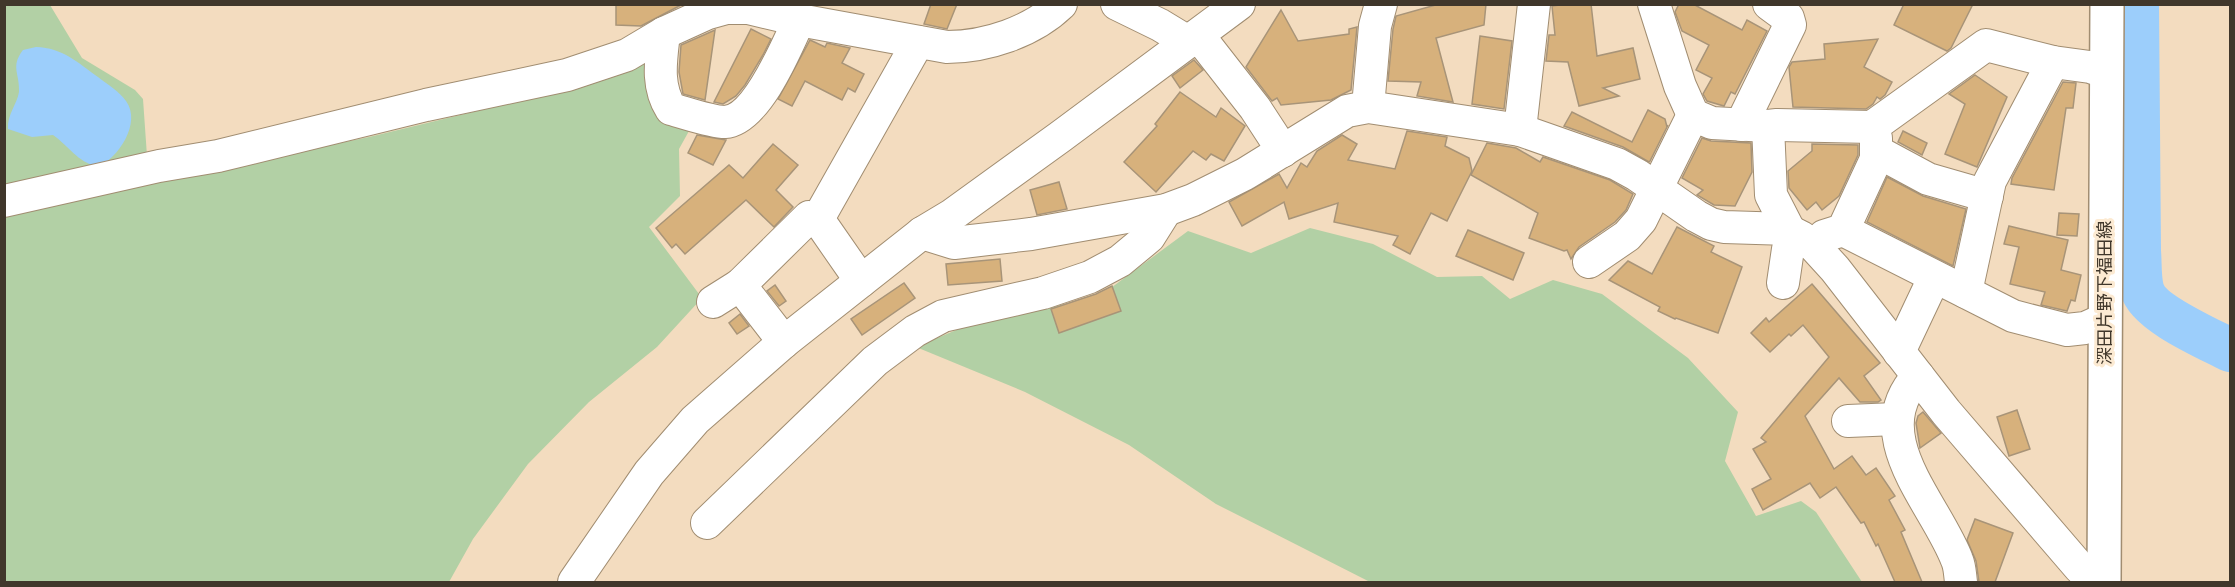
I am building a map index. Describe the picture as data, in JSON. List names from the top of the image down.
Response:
{
  "streets": {
    "main road": ["深田片野下福田線"]
  }
}
